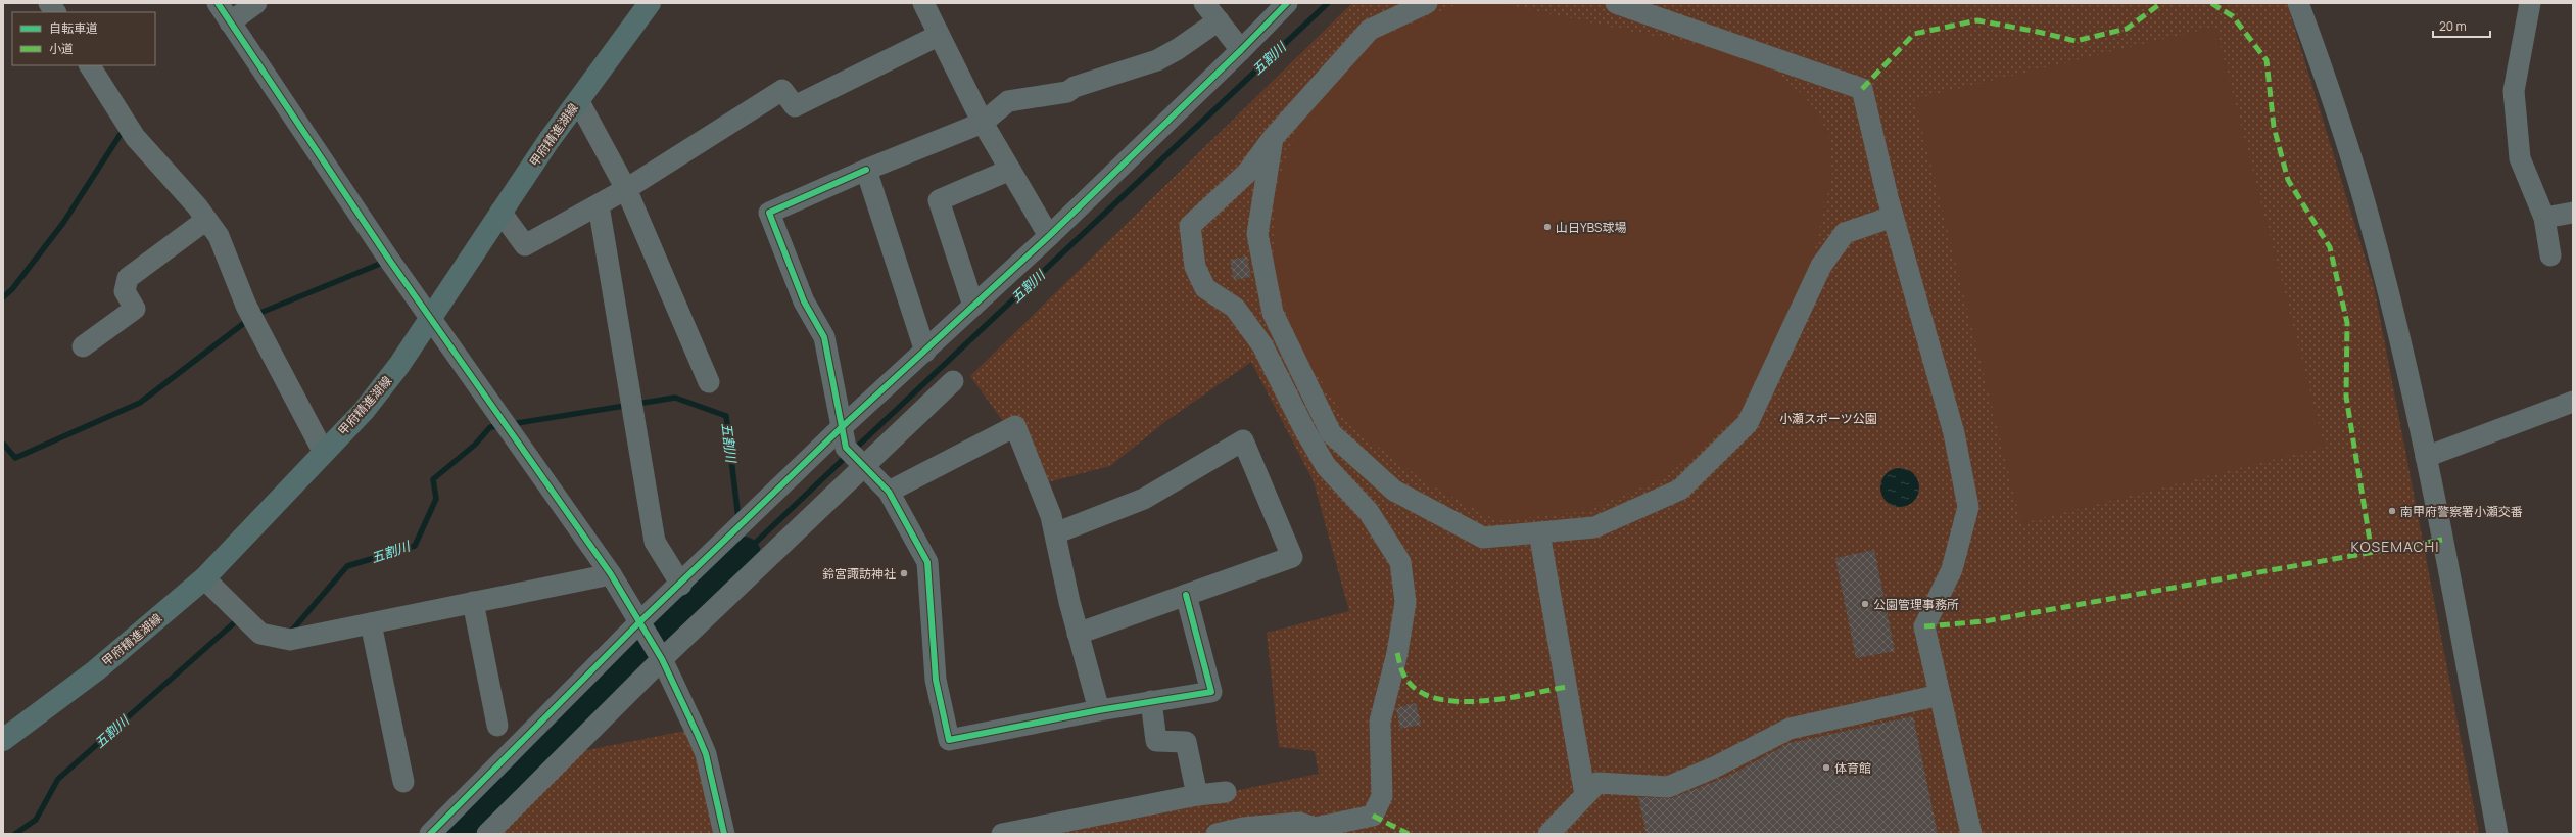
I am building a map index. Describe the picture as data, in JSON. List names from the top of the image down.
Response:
{
  "streets": {
    "main road": ["甲府精進湖線"]
  },
  "districts": ["KOSEMACHI"],
  "water": ["五割川"],
  "parks": ["小瀬スポーツ公園"],
  "places": [
    "山日YBS球場",
    "南甲府警察署小瀬交番",
    "鈴宮諏訪神社",
    "公園管理事務所",
    "体育館"
  ],
  "legend": ["自転車道", "小道"],
  "scale_bar": "20 m"
}
